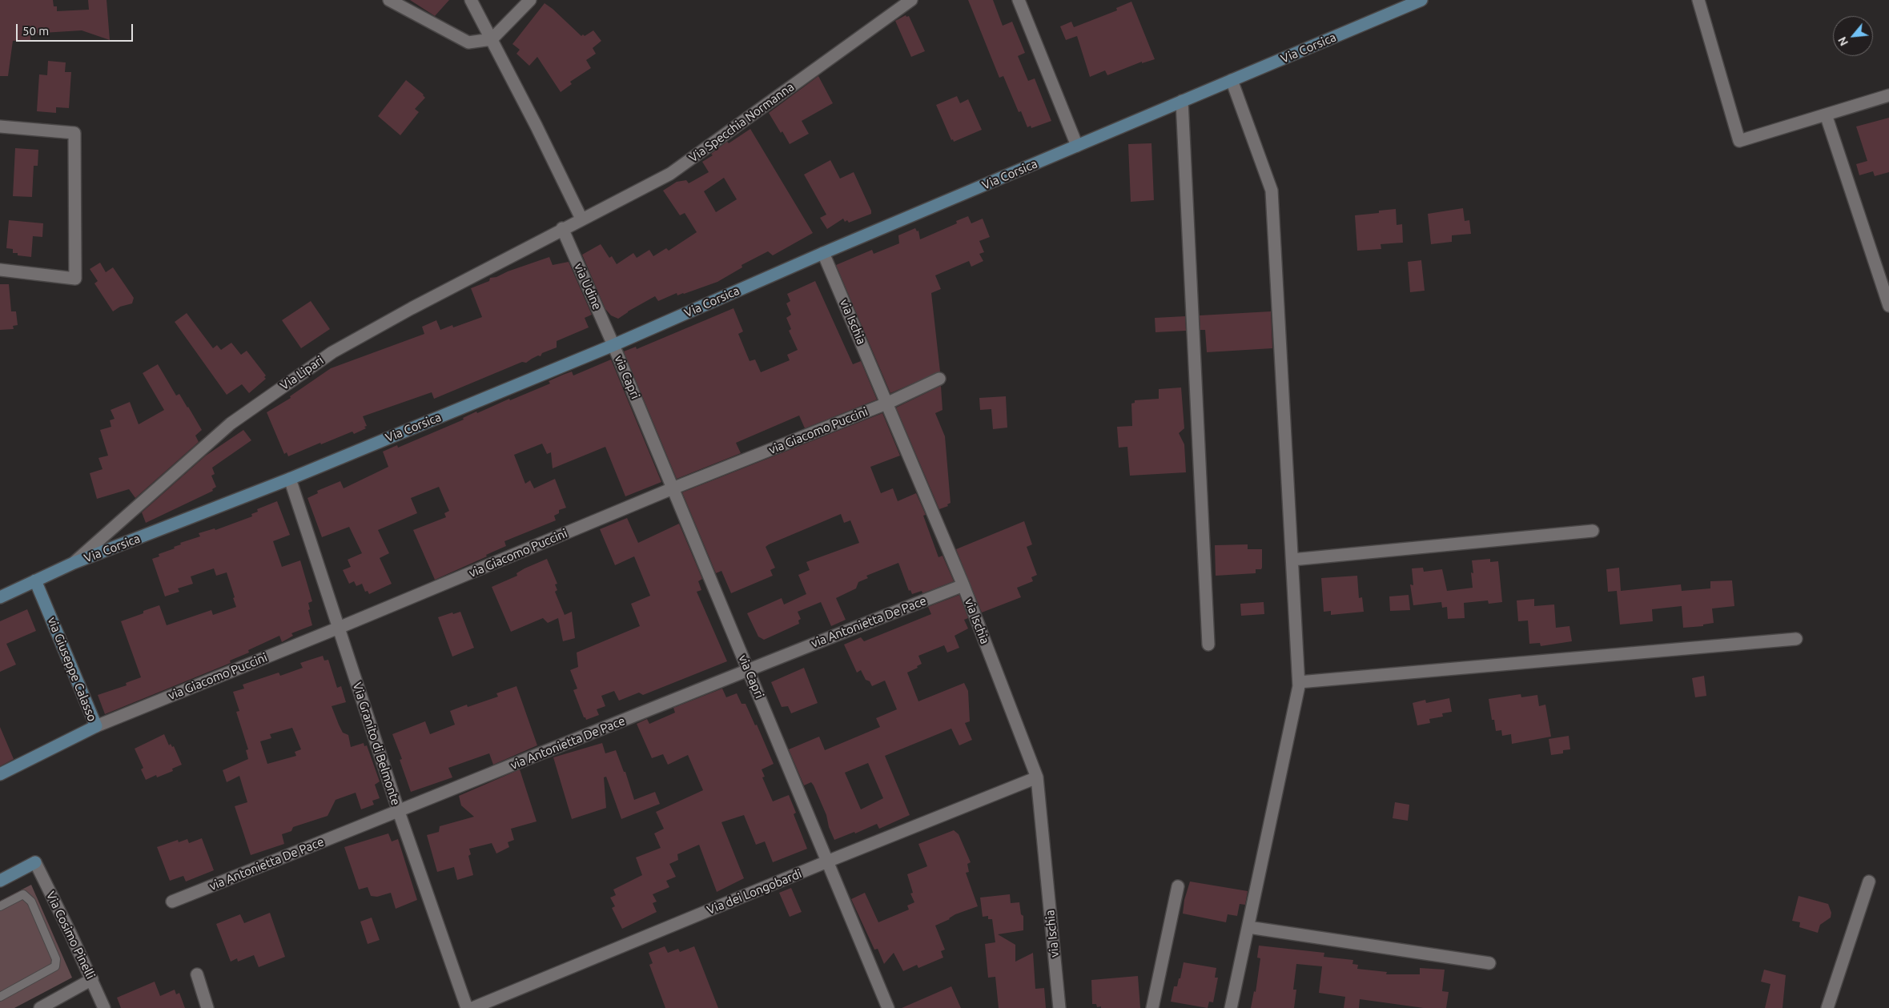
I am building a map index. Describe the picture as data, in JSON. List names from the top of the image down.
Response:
{
  "streets": {
    "main road": ["Via Corsica", "via Giuseppe Calasso"],
    "street": [
      "Via Specchia Normanna",
      "via Udine",
      "via Ischia",
      "Via Lipari",
      "via Capri",
      "via Giacomo Puccini",
      "via Antonietta De Pace",
      "Via Granito di Belmonte",
      "Via dei Longobardi",
      "Via Cosimo Pinelli"
    ]
  },
  "crossings": [
    ["Via Corsica", "via Udine"],
    ["Via Corsica", "via Ischia"],
    ["Via Corsica", "Via Lipari"],
    ["Via Corsica", "via Capri"],
    ["Via Corsica", "via Giuseppe Calasso"],
    ["Via Corsica", "Via Granito di Belmonte"],
    ["Via Specchia Normanna", "via Udine"],
    ["Via Specchia Normanna", "Via Lipari"],
    ["via Udine", "Via Lipari"],
    ["via Udine", "via Capri"],
    ["via Ischia", "via Giacomo Puccini"],
    ["via Ischia", "via Antonietta De Pace"],
    ["via Ischia", "Via dei Longobardi"],
    ["via Capri", "via Giacomo Puccini"],
    ["via Capri", "via Antonietta De Pace"],
    ["via Capri", "Via dei Longobardi"],
    ["via Giacomo Puccini", "via Giuseppe Calasso"],
    ["via Giacomo Puccini", "Via Granito di Belmonte"],
    ["via Antonietta De Pace", "Via Granito di Belmonte"]
  ],
  "scale_bar": "50 m",
  "north": "bottom left"
}
